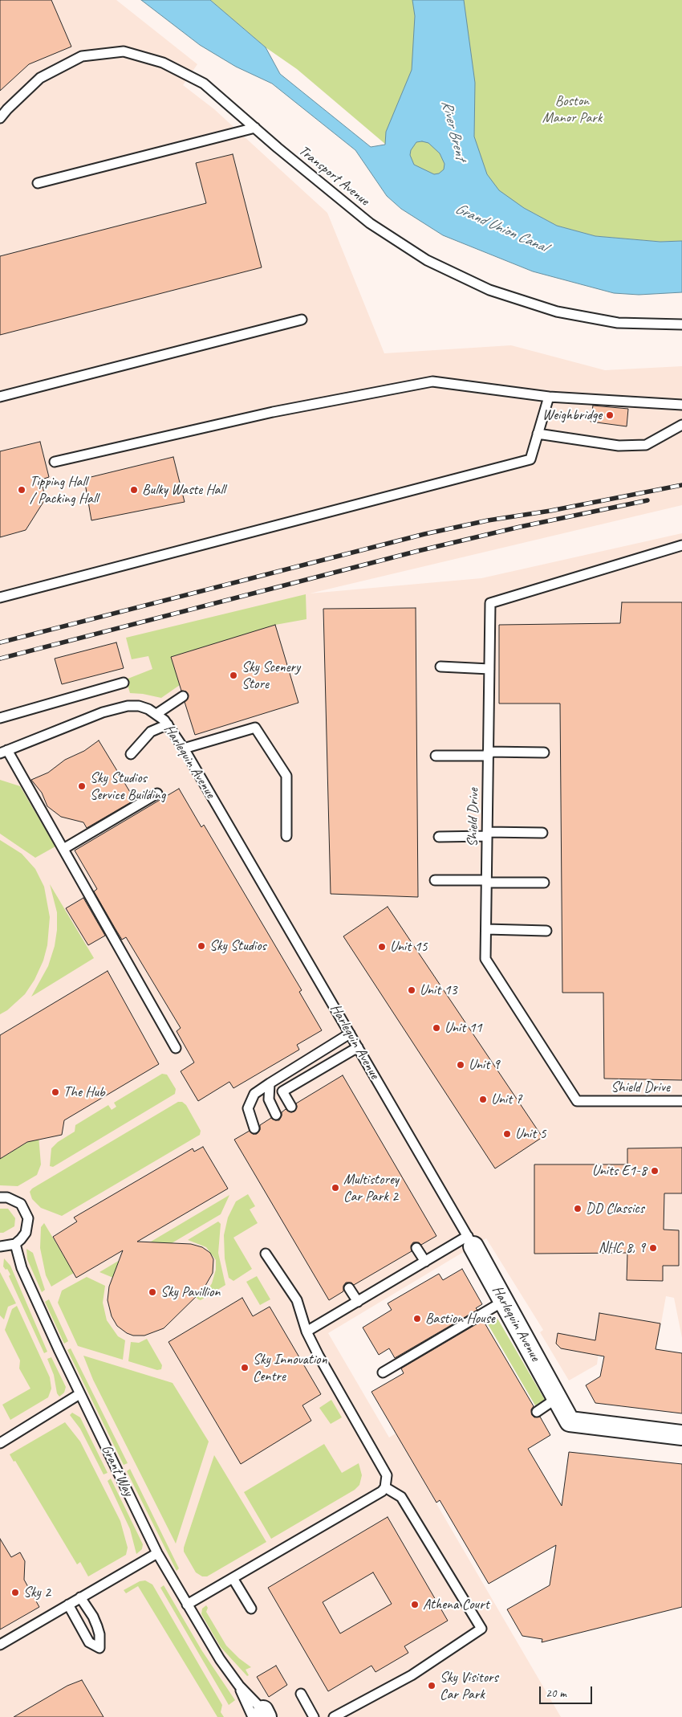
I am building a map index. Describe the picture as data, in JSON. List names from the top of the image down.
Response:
{
  "streets": {
    "street": ["Harlequin Avenue"],
    "lane": ["Transport Avenue", "Shield Drive", "Grant Way"]
  },
  "water": ["River Brent", "Grand Union Canal"],
  "parks": ["Boston Manor Park"],
  "places": [
    "Weighbridge",
    "Tipping Hall / Packing Hall",
    "Bulky Waste Hall",
    "Sky Scenery Store",
    "Sky Studios Service Building",
    "Sky Studios",
    "Unit 15",
    "Unit 13",
    "Unit 11",
    "Unit 9",
    "The Hub",
    "Unit 7",
    "Unit 5",
    "Units E1-8",
    "Multistorey Car Park 2",
    "DD Classics",
    "NHC 8, 9",
    "Sky Pavillion",
    "Bastion House",
    "Sky Innovation Centre",
    "Sky 2",
    "Athena Court",
    "Sky Visitors Car Park"
  ],
  "scale_bar": "20 m"
}
